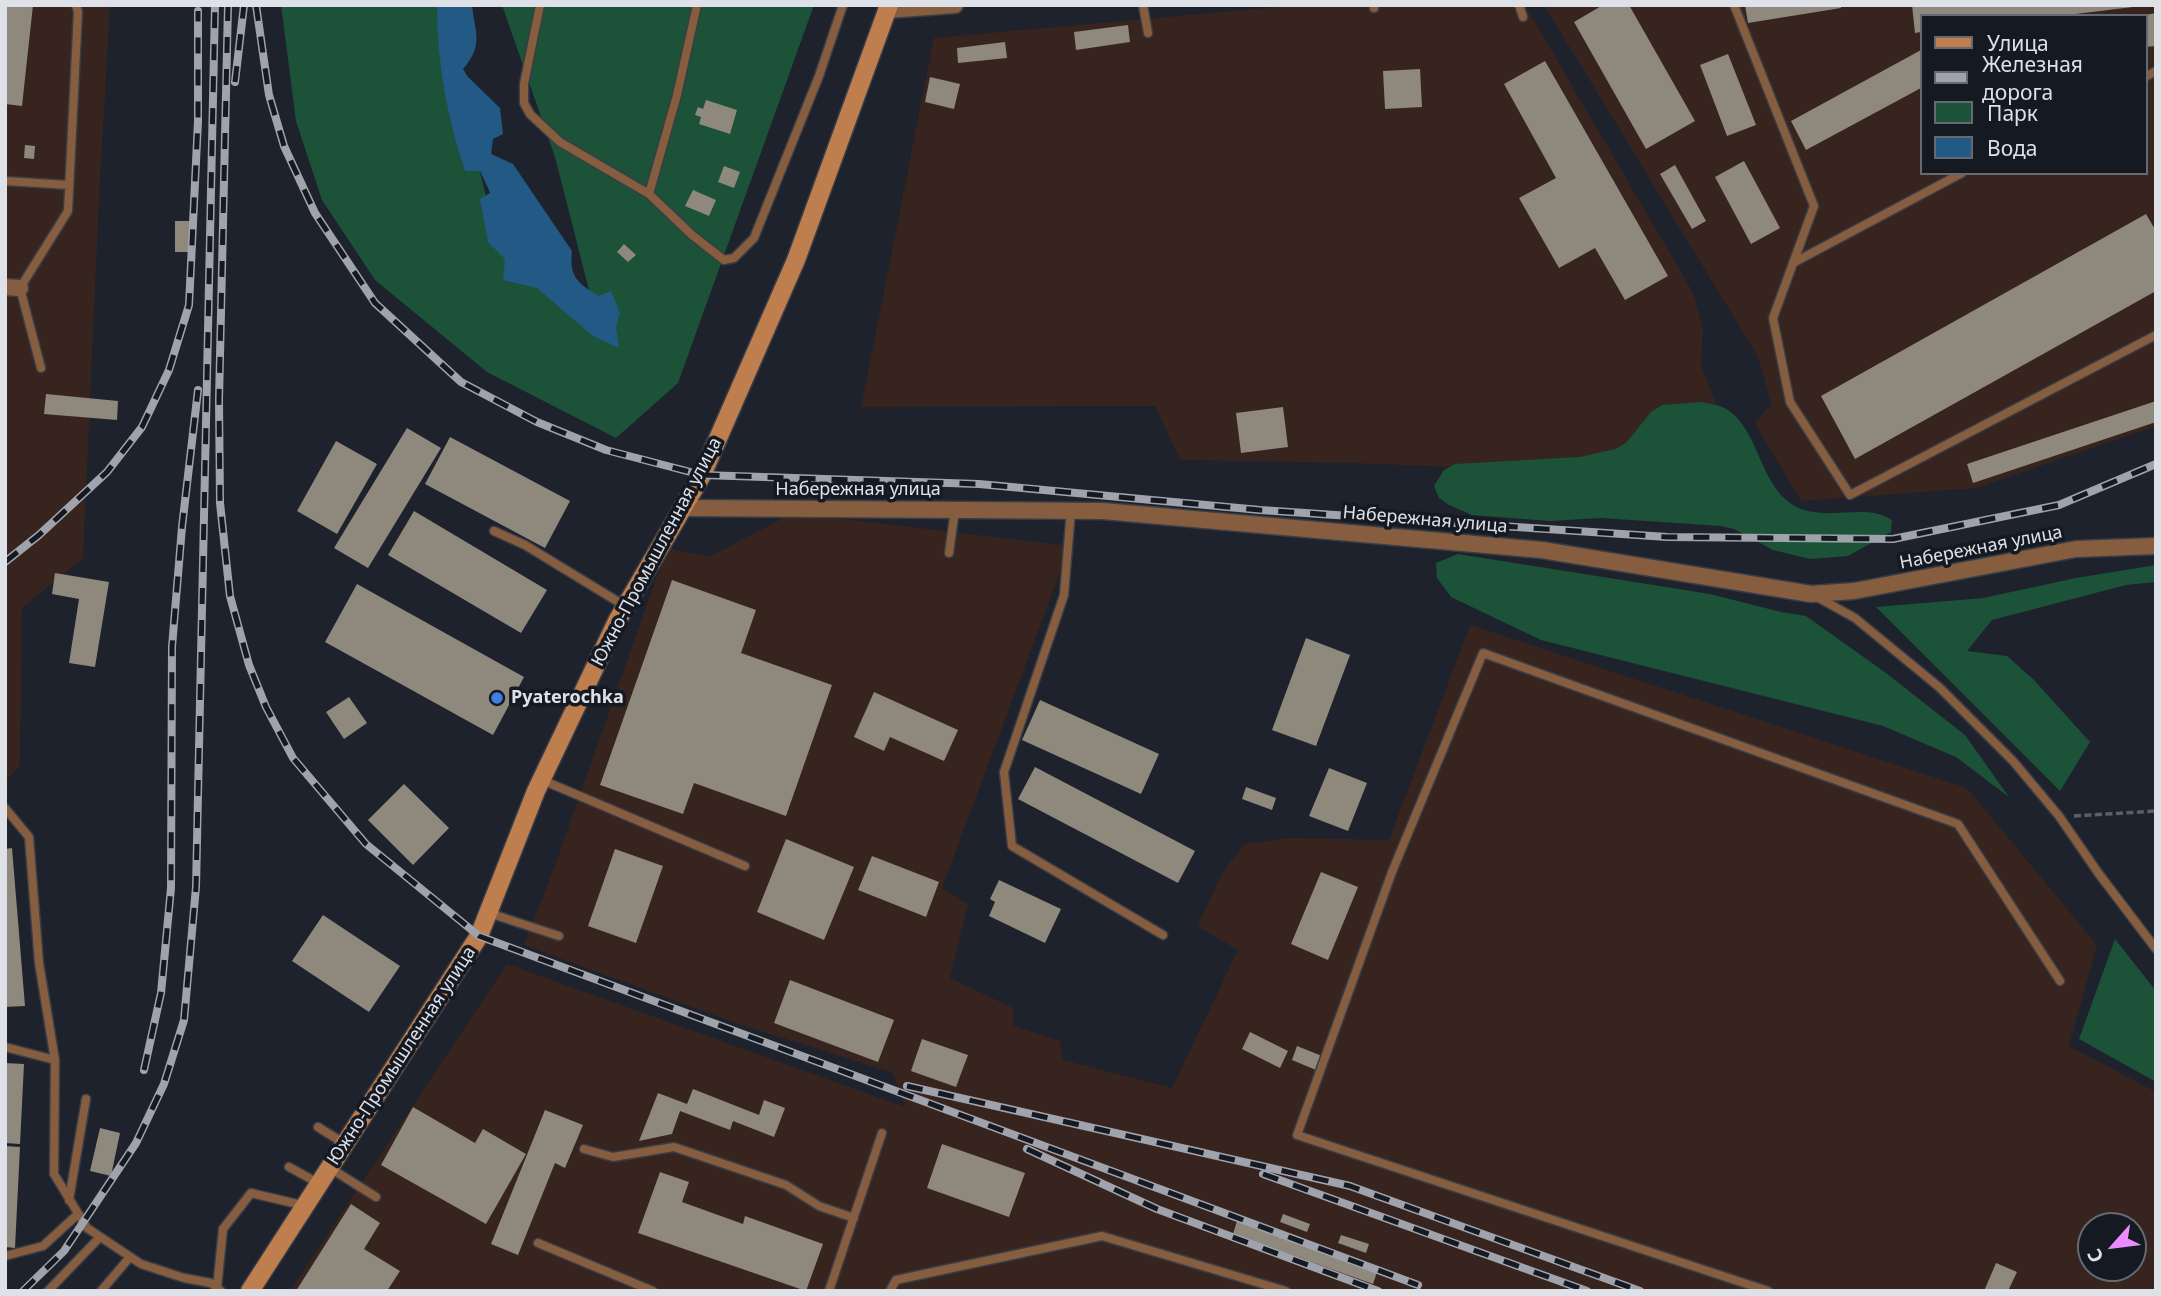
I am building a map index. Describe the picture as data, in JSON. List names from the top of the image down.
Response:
{
  "streets": {
    "street": ["Набережная улица", "Южно-Промышленная улица"]
  },
  "crossings": [
    ["Набережная улица", "Южно-Промышленная улица"]
  ],
  "places": ["Pyaterochka"],
  "legend": [
    "Улица",
    "Железная дорога",
    "Парк",
    "Вода"
  ],
  "north": "bottom left"
}
